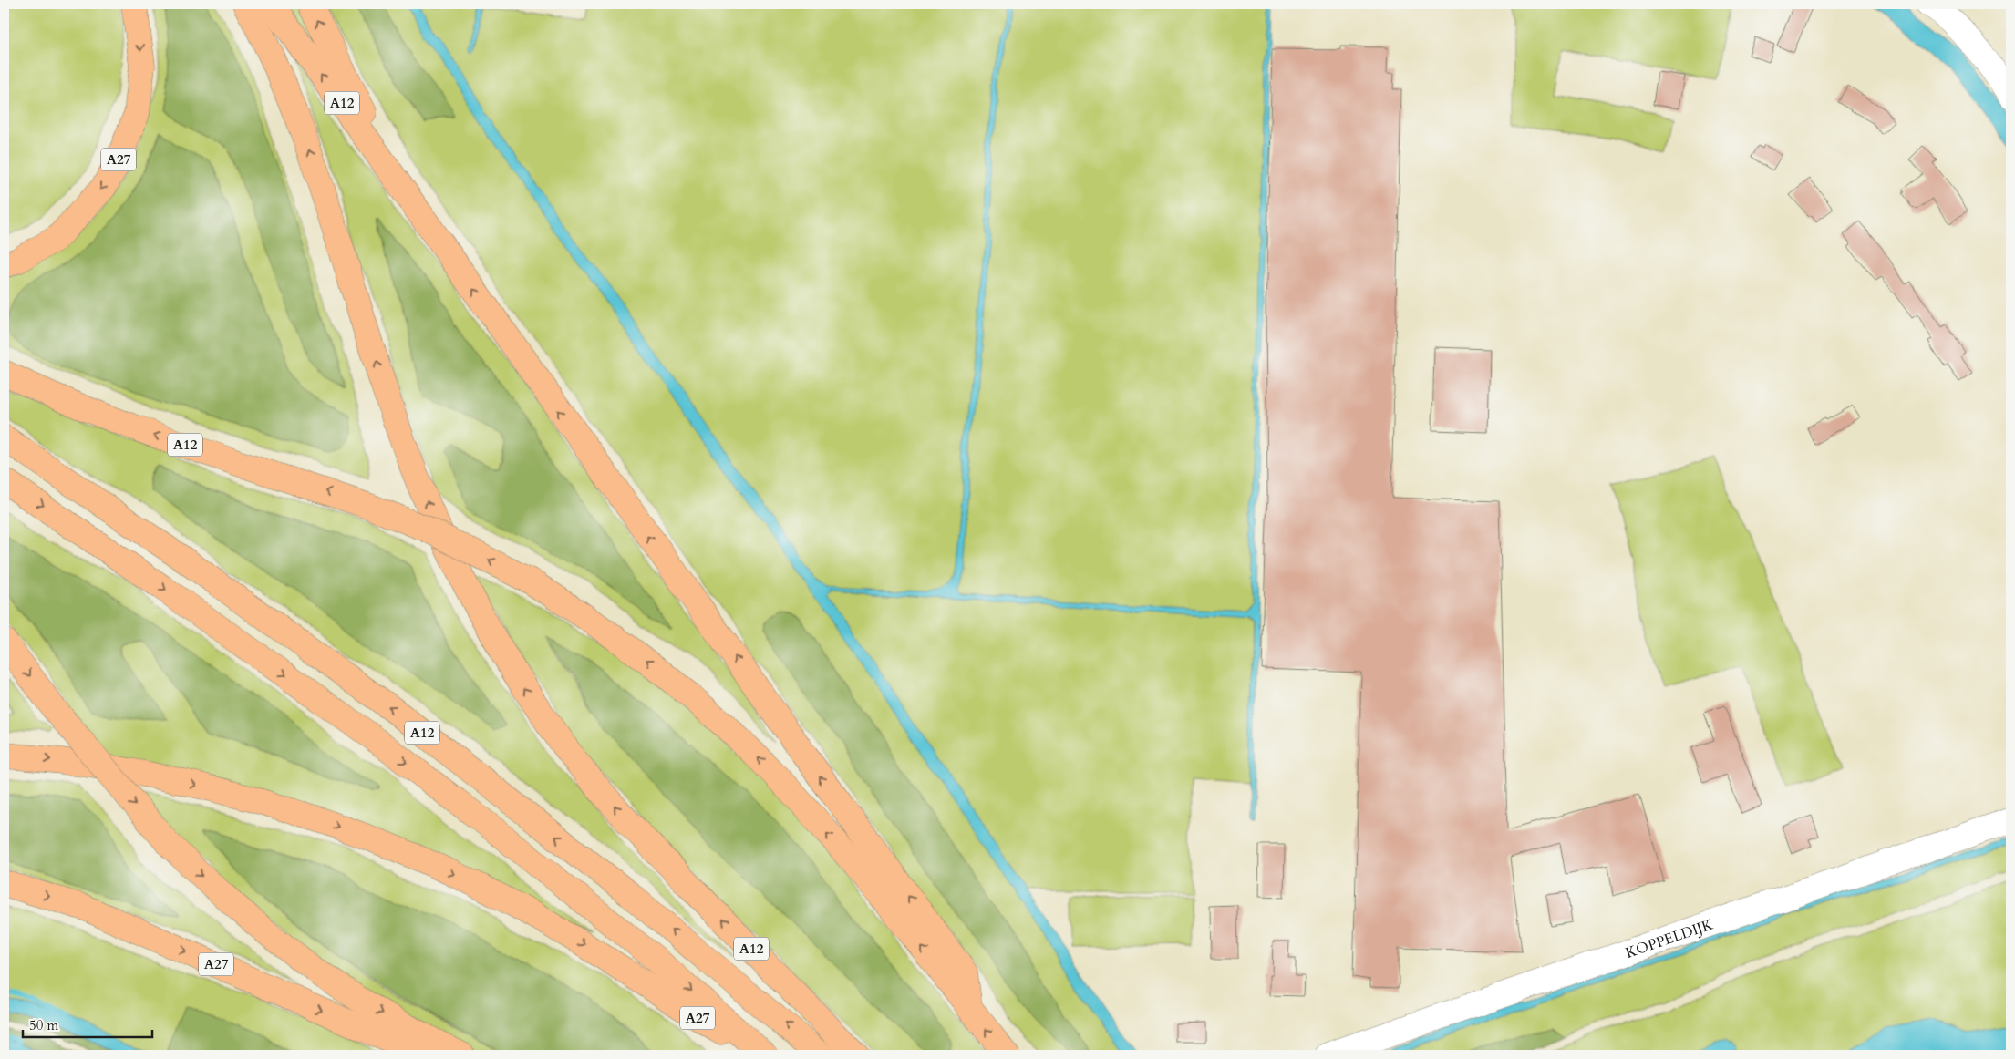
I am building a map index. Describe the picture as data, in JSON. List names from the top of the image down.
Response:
{
  "streets": {
    "highway": ["A12", "A27"],
    "street": ["KOPPELDIJK"]
  },
  "scale_bar": "50 m"
}
